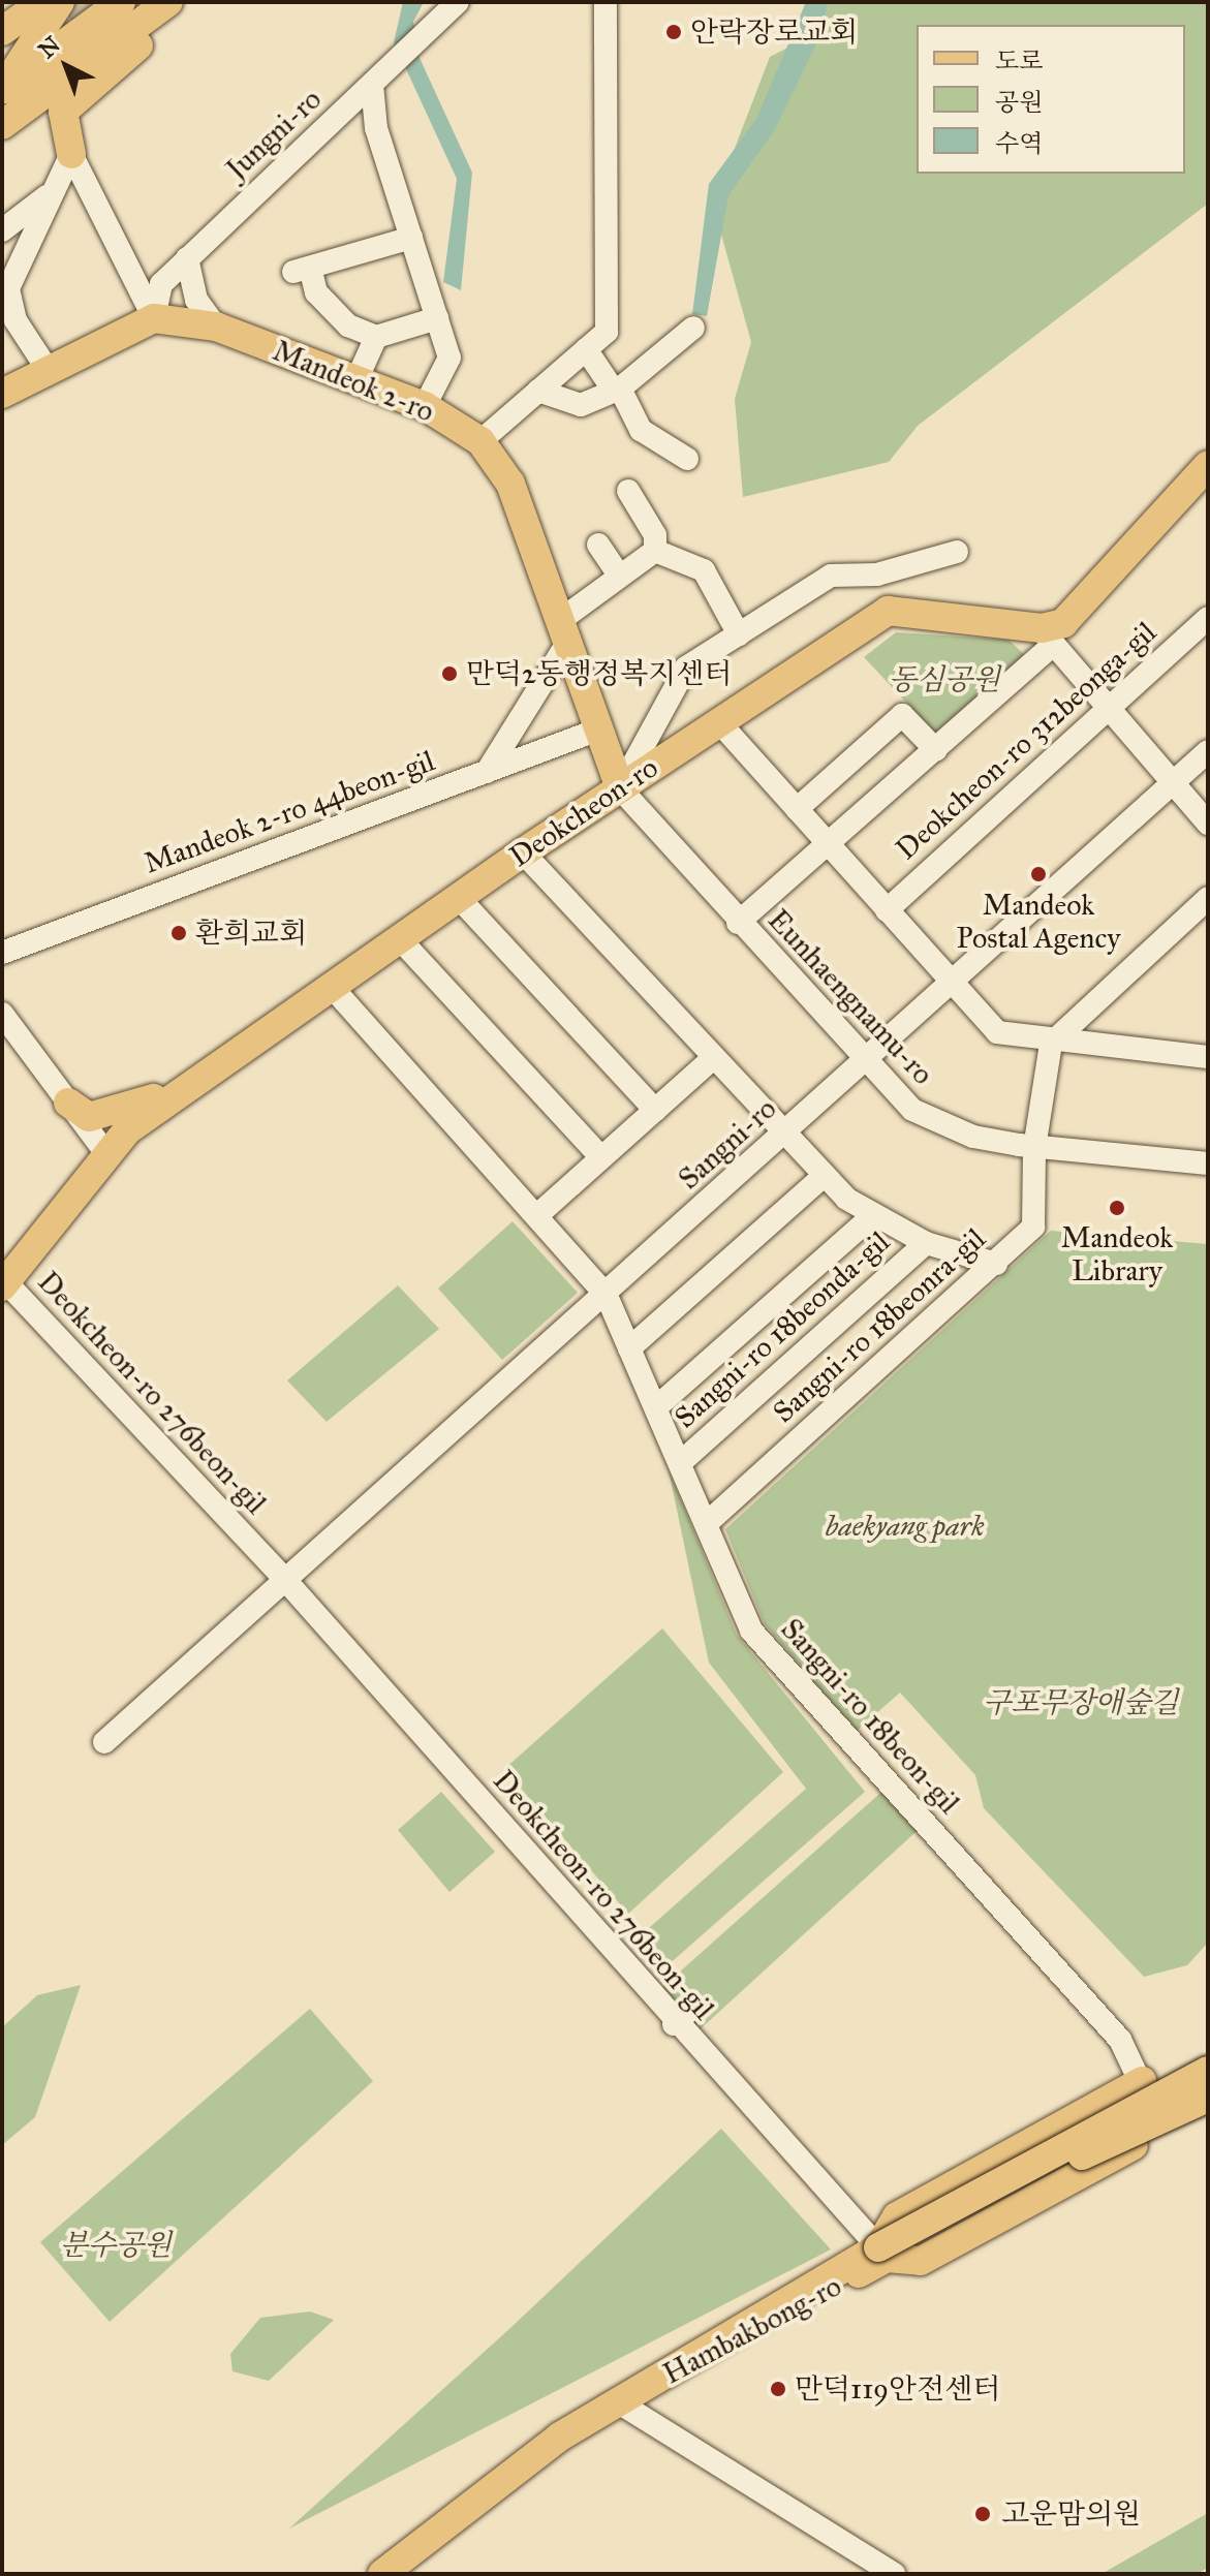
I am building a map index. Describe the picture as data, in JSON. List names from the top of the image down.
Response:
{
  "streets": {
    "main road": ["Mandeok 2-ro", "Deokcheon-ro", "Hambakbong-ro"],
    "street": [
      "Jungni-ro",
      "Deokcheon-ro 312beonga-gil",
      "Mandeok 2-ro 44beon-gil",
      "Eunhaengnamu-ro",
      "Sangni-ro",
      "Sangni-ro 18beonra-gil",
      "Sangni-ro 18beonda-gil",
      "Deokcheon-ro 276beon-gil",
      "Sangni-ro 18beon-gil"
    ]
  },
  "crossings": [
    ["Jungni-ro", "Mandeok 2-ro"],
    ["Mandeok 2-ro", "Mandeok 2-ro 44beon-gil"],
    ["Mandeok 2-ro", "Deokcheon-ro"],
    ["Mandeok 2-ro", "Eunhaengnamu-ro"],
    ["Deokcheon-ro", "Eunhaengnamu-ro"],
    ["Deokcheon-ro", "Deokcheon-ro 276beon-gil"],
    ["Deokcheon-ro", "Sangni-ro 18beon-gil"],
    ["Eunhaengnamu-ro", "Sangni-ro"],
    ["Eunhaengnamu-ro", "Sangni-ro 18beonra-gil"],
    ["Sangni-ro", "Deokcheon-ro 276beon-gil"],
    ["Sangni-ro", "Sangni-ro 18beon-gil"],
    ["Sangni-ro 18beonra-gil", "Sangni-ro 18beon-gil"],
    ["Sangni-ro 18beonda-gil", "Sangni-ro 18beon-gil"],
    ["Deokcheon-ro 276beon-gil", "Hambakbong-ro"]
  ],
  "parks": [
    "동심공원",
    "baekyang park",
    "구포무장애숲길",
    "분수공원"
  ],
  "places": [
    "안락장로교회",
    "만덕2동행정복지센터",
    "Mandeok Postal Agency",
    "환희교회",
    "Mandeok Library",
    "만덕119안전센터",
    "고운맘의원"
  ],
  "legend": ["도로", "공원", "수역"],
  "north": "top left"
}
